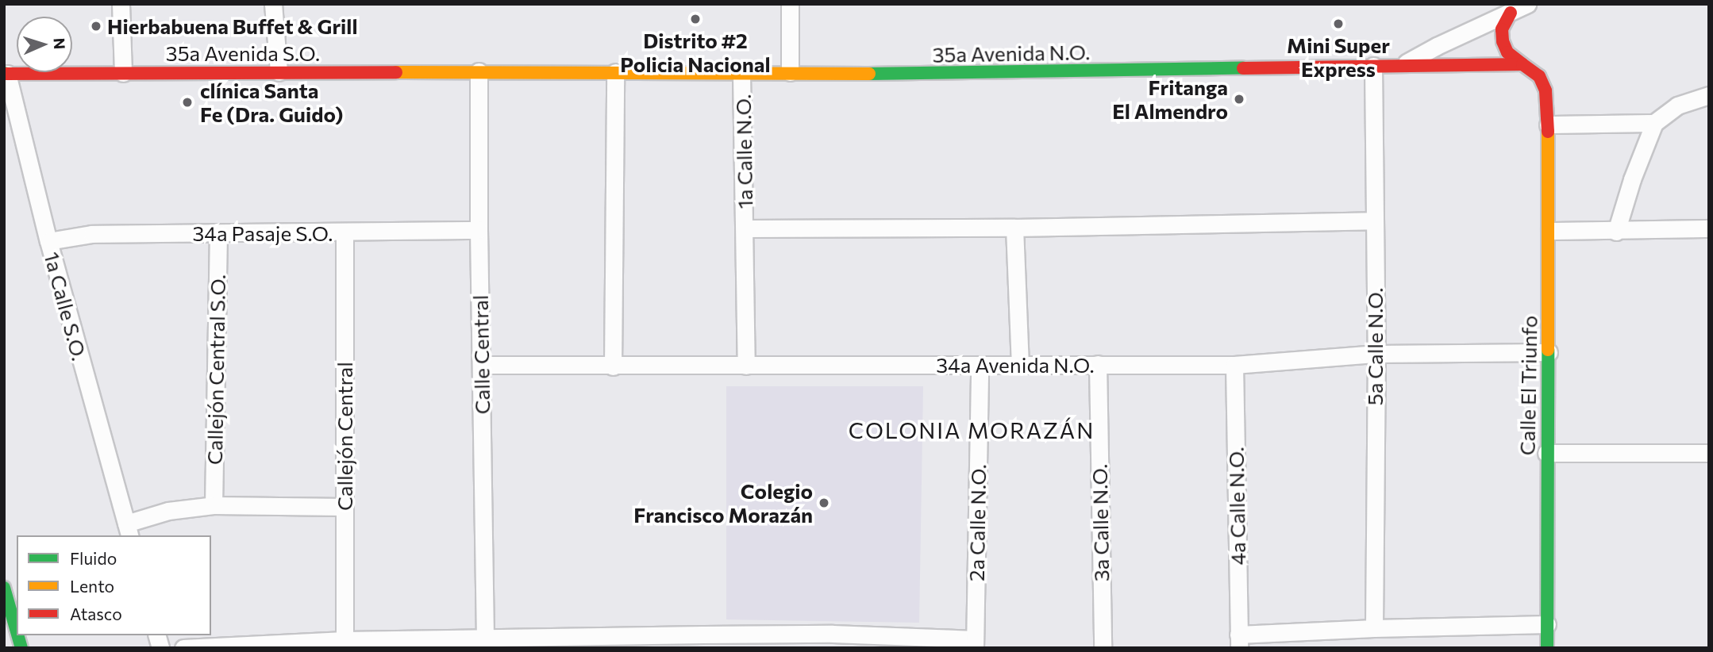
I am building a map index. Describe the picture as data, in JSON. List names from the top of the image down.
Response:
{
  "streets": {
    "main road": ["35a Avenida S.O.", "35a Avenida N.O.", "Calle El Triunfo"],
    "street": [
      "1a Calle N.O.",
      "34a Pasaje S.O.",
      "1a Calle S.O.",
      "5a Calle N.O.",
      "Calle Central",
      "34a Avenida N.O.",
      "Callejón Central S.O.",
      "Callejón Central",
      "4a Calle N.O.",
      "2a Calle N.O.",
      "3a Calle N.O."
    ]
  },
  "crossings": [
    ["35a Avenida S.O.", "35a Avenida N.O."],
    ["35a Avenida S.O.", "1a Calle S.O."],
    ["35a Avenida S.O.", "Calle Central"],
    ["35a Avenida N.O.", "1a Calle N.O."],
    ["35a Avenida N.O.", "5a Calle N.O."],
    ["35a Avenida N.O.", "Calle Central"],
    ["35a Avenida N.O.", "Calle El Triunfo"],
    ["1a Calle N.O.", "34a Avenida N.O."],
    ["34a Pasaje S.O.", "1a Calle S.O."],
    ["34a Pasaje S.O.", "Calle Central"],
    ["34a Pasaje S.O.", "Callejón Central S.O."],
    ["34a Pasaje S.O.", "Callejón Central"],
    ["5a Calle N.O.", "34a Avenida N.O."],
    ["Calle Central", "34a Avenida N.O."],
    ["34a Avenida N.O.", "Calle El Triunfo"],
    ["34a Avenida N.O.", "4a Calle N.O."],
    ["34a Avenida N.O.", "2a Calle N.O."],
    ["34a Avenida N.O.", "3a Calle N.O."]
  ],
  "districts": ["COLONIA MORAZÁN"],
  "places": [
    "Distrito #2 Policia Nacional",
    "Mini Super Express",
    "Hierbabuena Buffet & Grill",
    "Fritanga El Almendro",
    "clínica Santa Fe (Dra. Guido)",
    "Colegio Francisco Morazán"
  ],
  "legend": ["Fluido", "Lento", "Atasco"],
  "north": "right"
}
